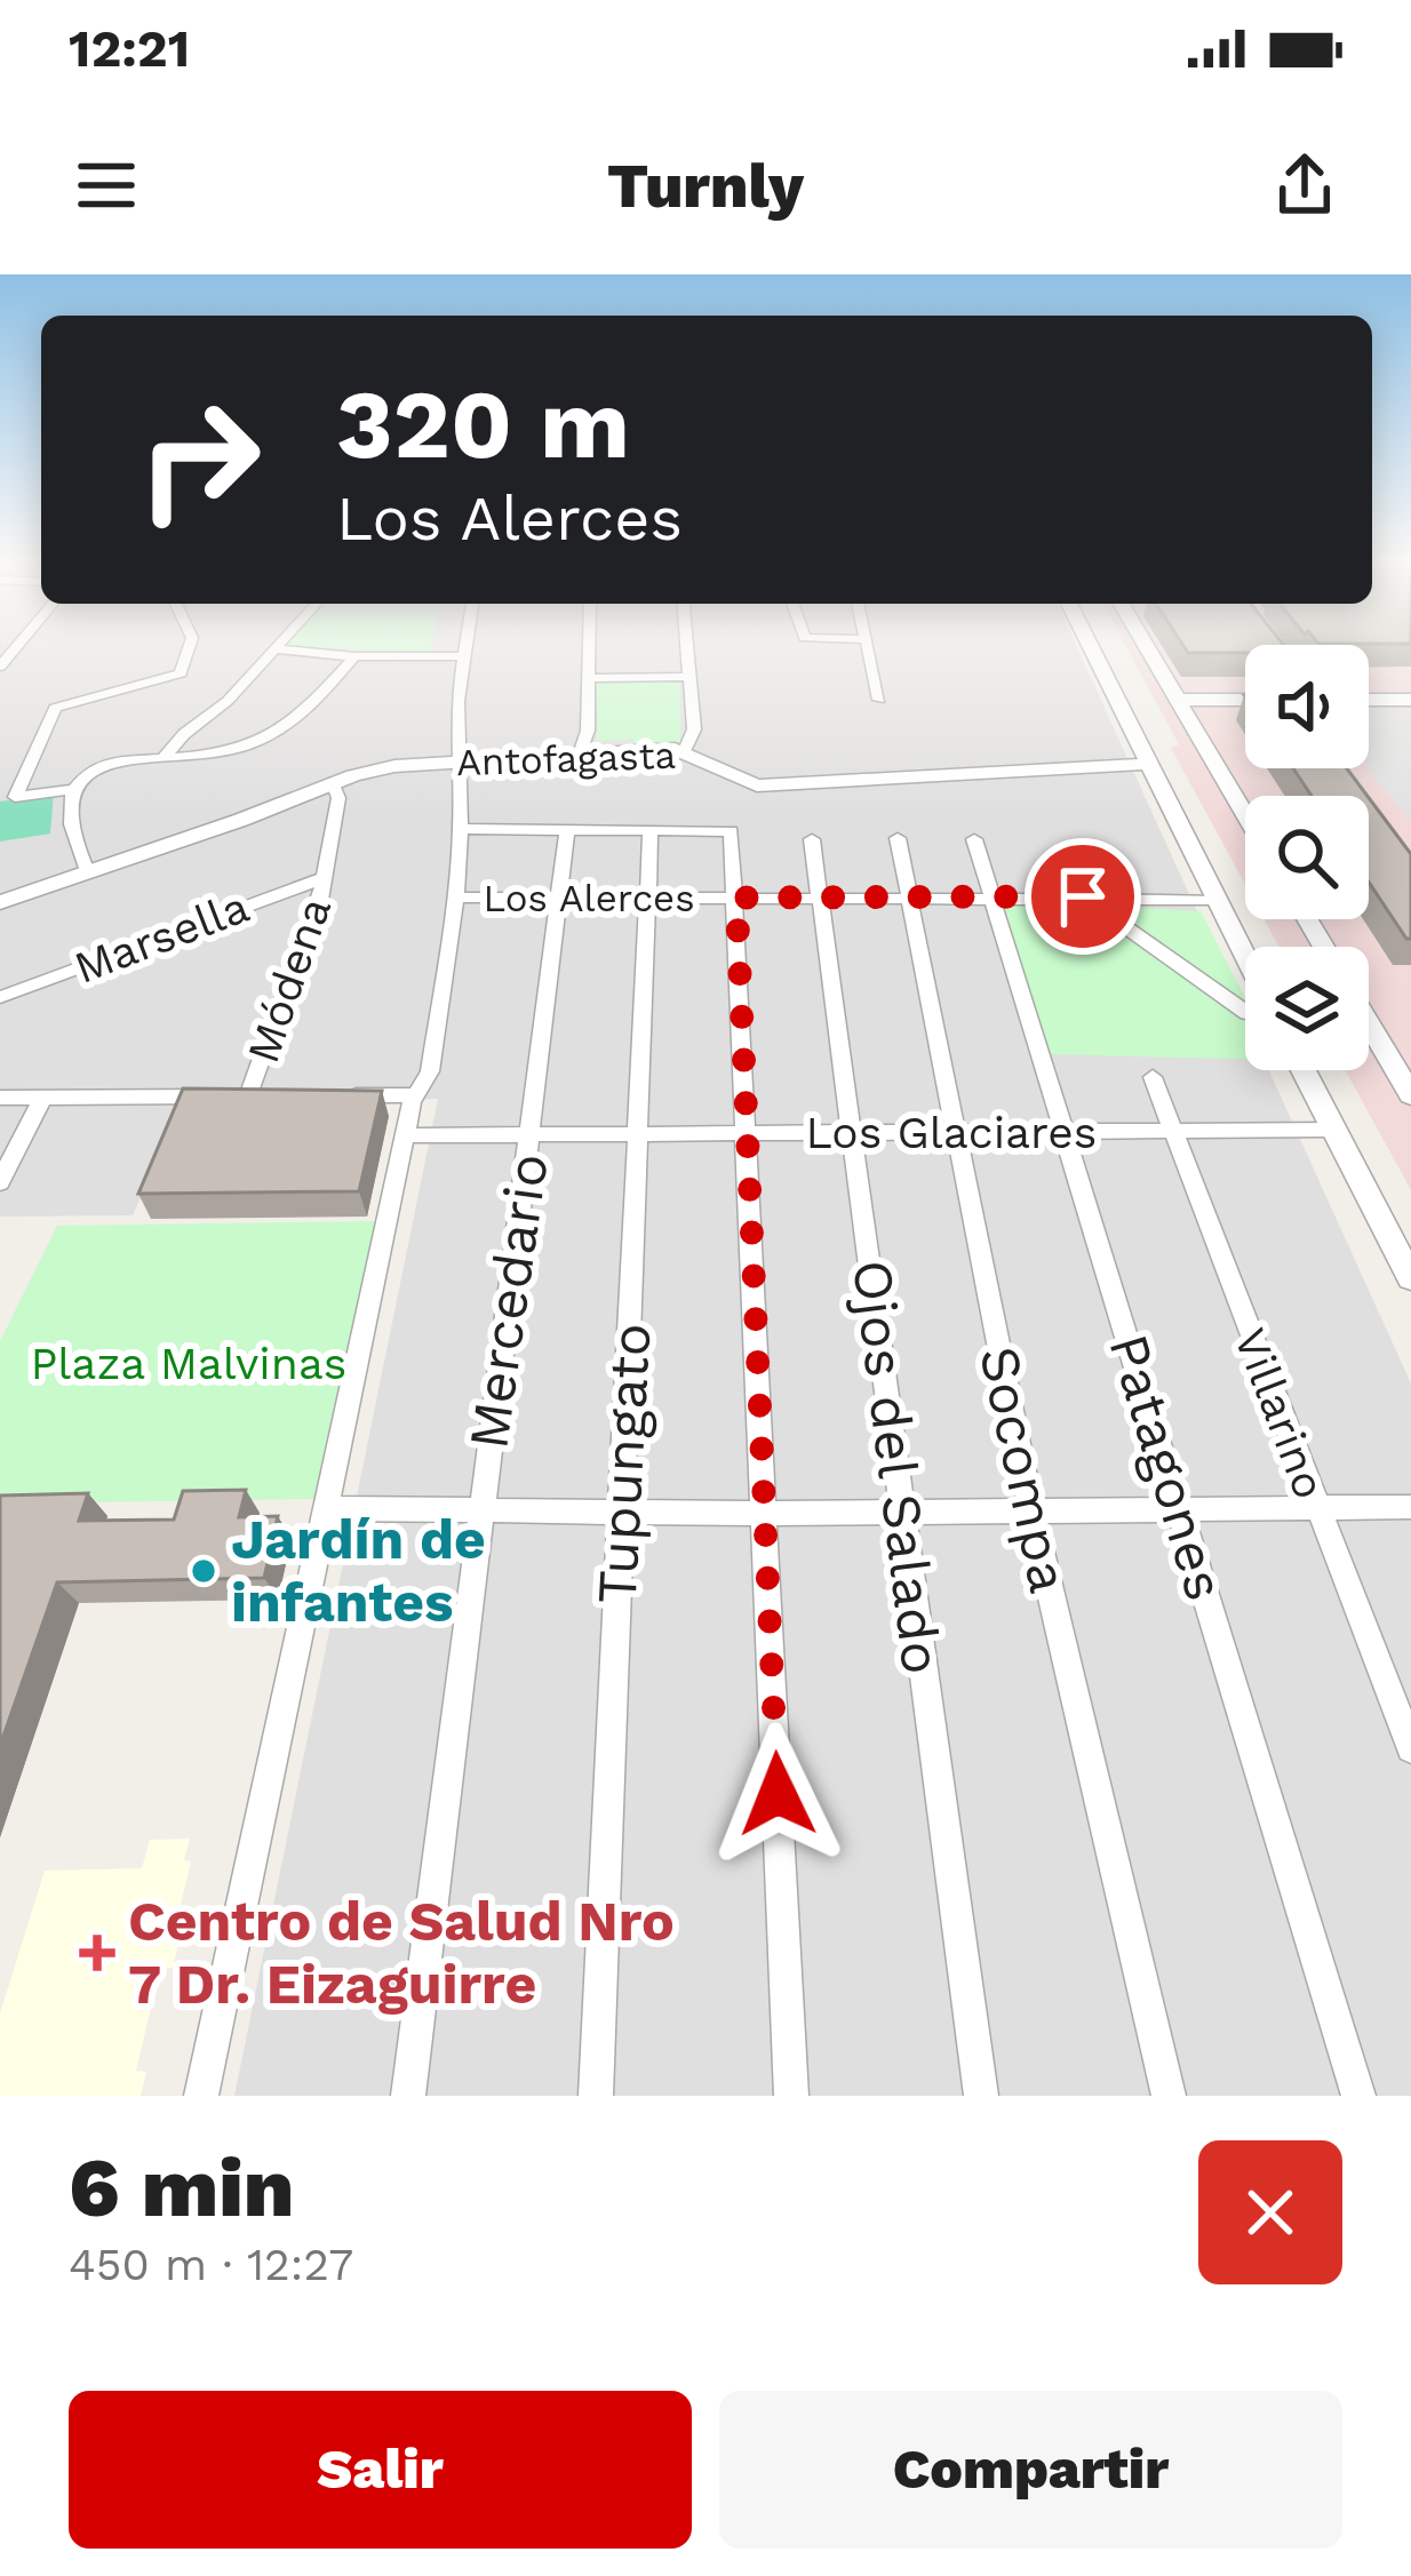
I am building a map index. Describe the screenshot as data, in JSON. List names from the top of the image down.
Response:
{
  "streets": {
    "street": [
      "Antofagasta",
      "Los Alerces",
      "Marsella",
      "Módena",
      "Los Glaciares",
      "Mercedario",
      "Villarino",
      "Tupungato",
      "Ojos del Salado",
      "Patagones",
      "Socompa"
    ]
  },
  "crossings": [
    ["Antofagasta", "Módena"],
    ["Los Alerces", "Mercedario"],
    ["Los Alerces", "Tupungato"],
    ["Los Alerces", "Ojos del Salado"],
    ["Los Alerces", "Patagones"],
    ["Los Alerces", "Socompa"],
    ["Marsella", "Módena"],
    ["Los Glaciares", "Mercedario"],
    ["Los Glaciares", "Villarino"],
    ["Los Glaciares", "Tupungato"],
    ["Los Glaciares", "Ojos del Salado"],
    ["Los Glaciares", "Patagones"],
    ["Los Glaciares", "Socompa"]
  ],
  "parks": ["Plaza Malvinas"],
  "places": {
    "other": ["Jardín de infantes"],
    "health": ["Centro de Salud Nro 7 Dr. Eizaguirre"]
  },
  "page": {
    "status": "12:21",
    "header": "Turnly",
    "turn": ["320 m", "Los Alerces"],
    "heading": ["6 min", "450 m · 12:27"],
    "buttons": ["Salir", "Compartir"]
  }
}
